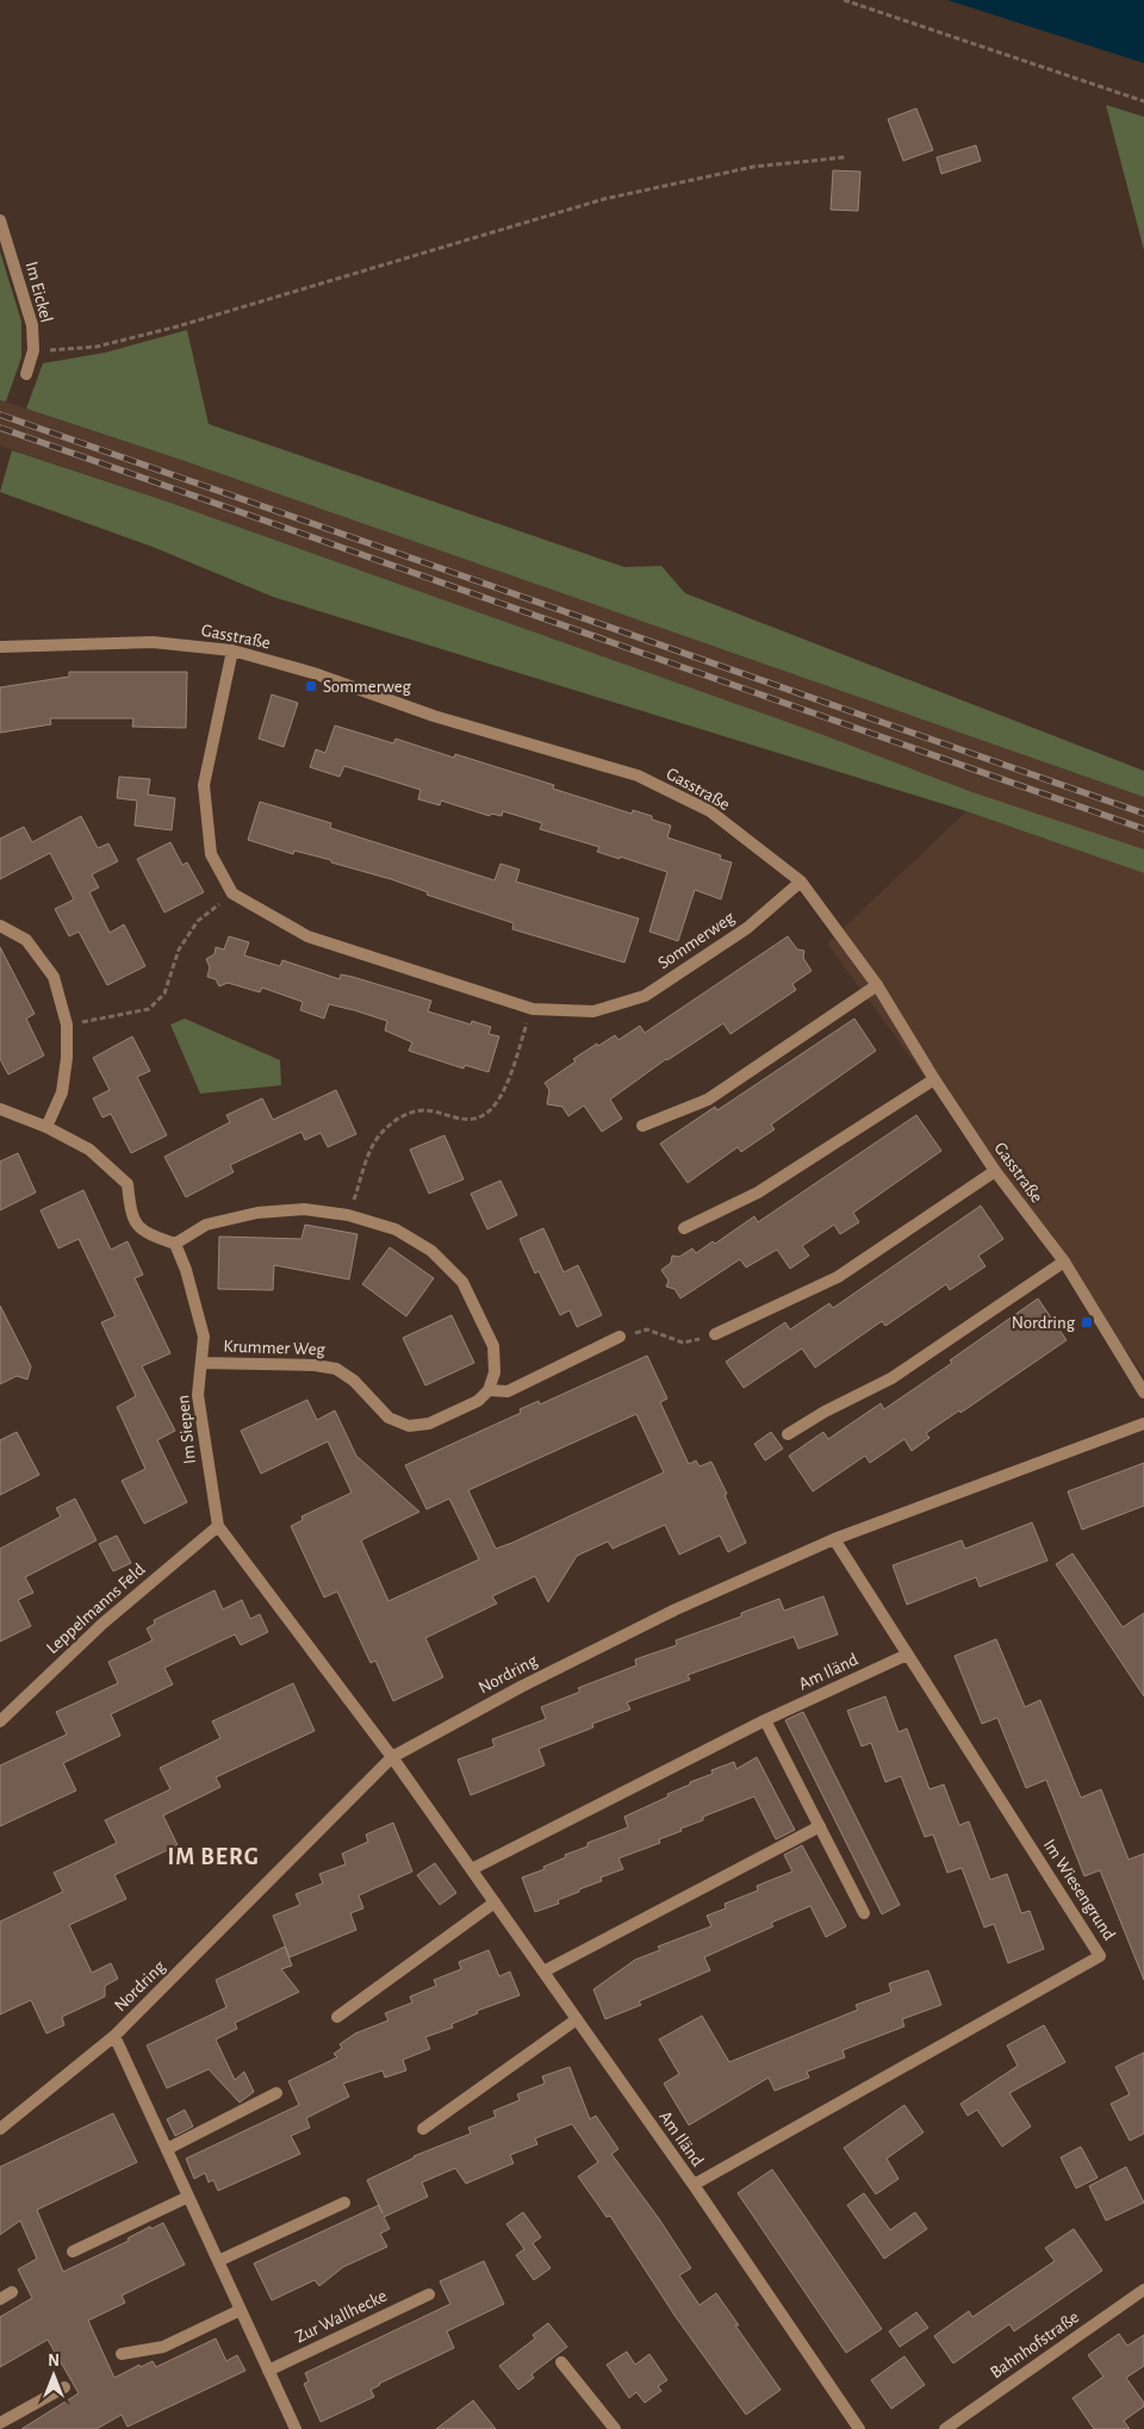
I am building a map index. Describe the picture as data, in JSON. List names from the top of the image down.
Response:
{
  "streets": {
    "street": [
      "Im Eickel",
      "Gasstraße",
      "Sommerweg",
      "Krummer Weg",
      "Im Siepen",
      "Leppelmanns Feld",
      "Am Iländ",
      "Nordring",
      "Im Wiesengrund",
      "Zur Wallhecke",
      "Bahnhofstraße"
    ]
  },
  "crossings": [
    ["Gasstraße", "Sommerweg"],
    ["Krummer Weg", "Im Siepen"],
    ["Im Siepen", "Leppelmanns Feld"],
    ["Im Siepen", "Am Iländ"],
    ["Im Siepen", "Nordring"],
    ["Am Iländ", "Nordring"],
    ["Am Iländ", "Im Wiesengrund"],
    ["Nordring", "Im Wiesengrund"]
  ],
  "districts": ["IM BERG"],
  "places": {
    "transit": ["Sommerweg", "Nordring"]
  },
  "north": "top"
}
